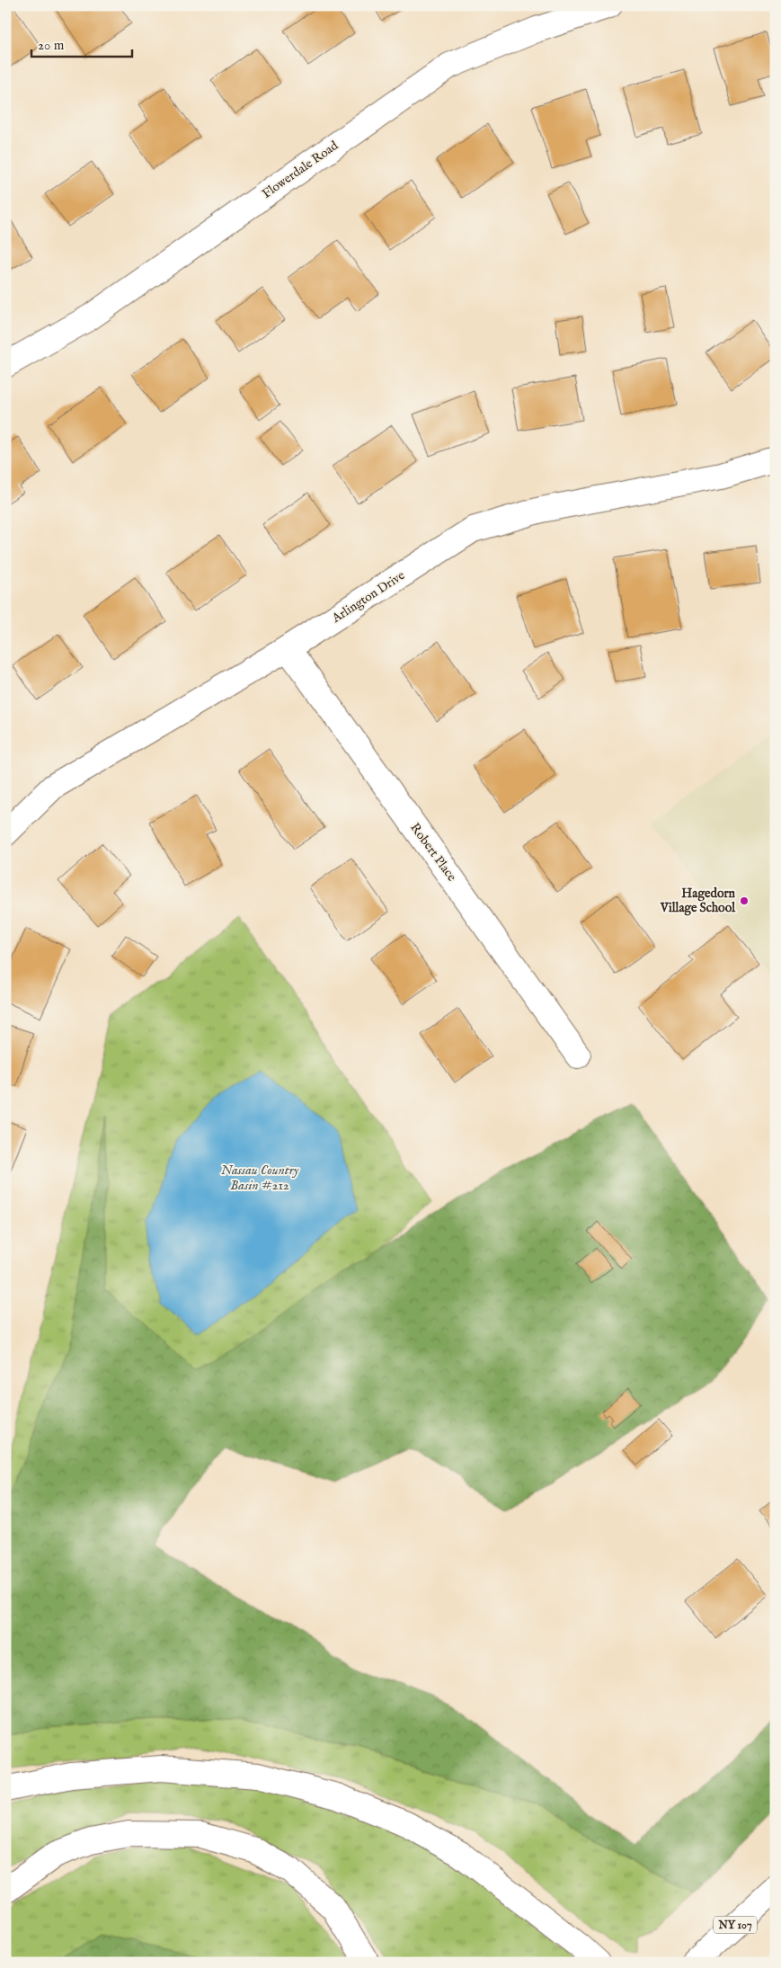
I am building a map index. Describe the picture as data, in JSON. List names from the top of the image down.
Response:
{
  "streets": {
    "main road": [
      "Flowerdale Road",
      "Arlington Drive",
      "Robert Place",
      "NY 107"
    ]
  },
  "crossings": [
    ["Arlington Drive", "Robert Place"]
  ],
  "water": ["Nassau Country Basin #212"],
  "places": ["Hagedorn Village School"],
  "scale_bar": "20 m"
}
